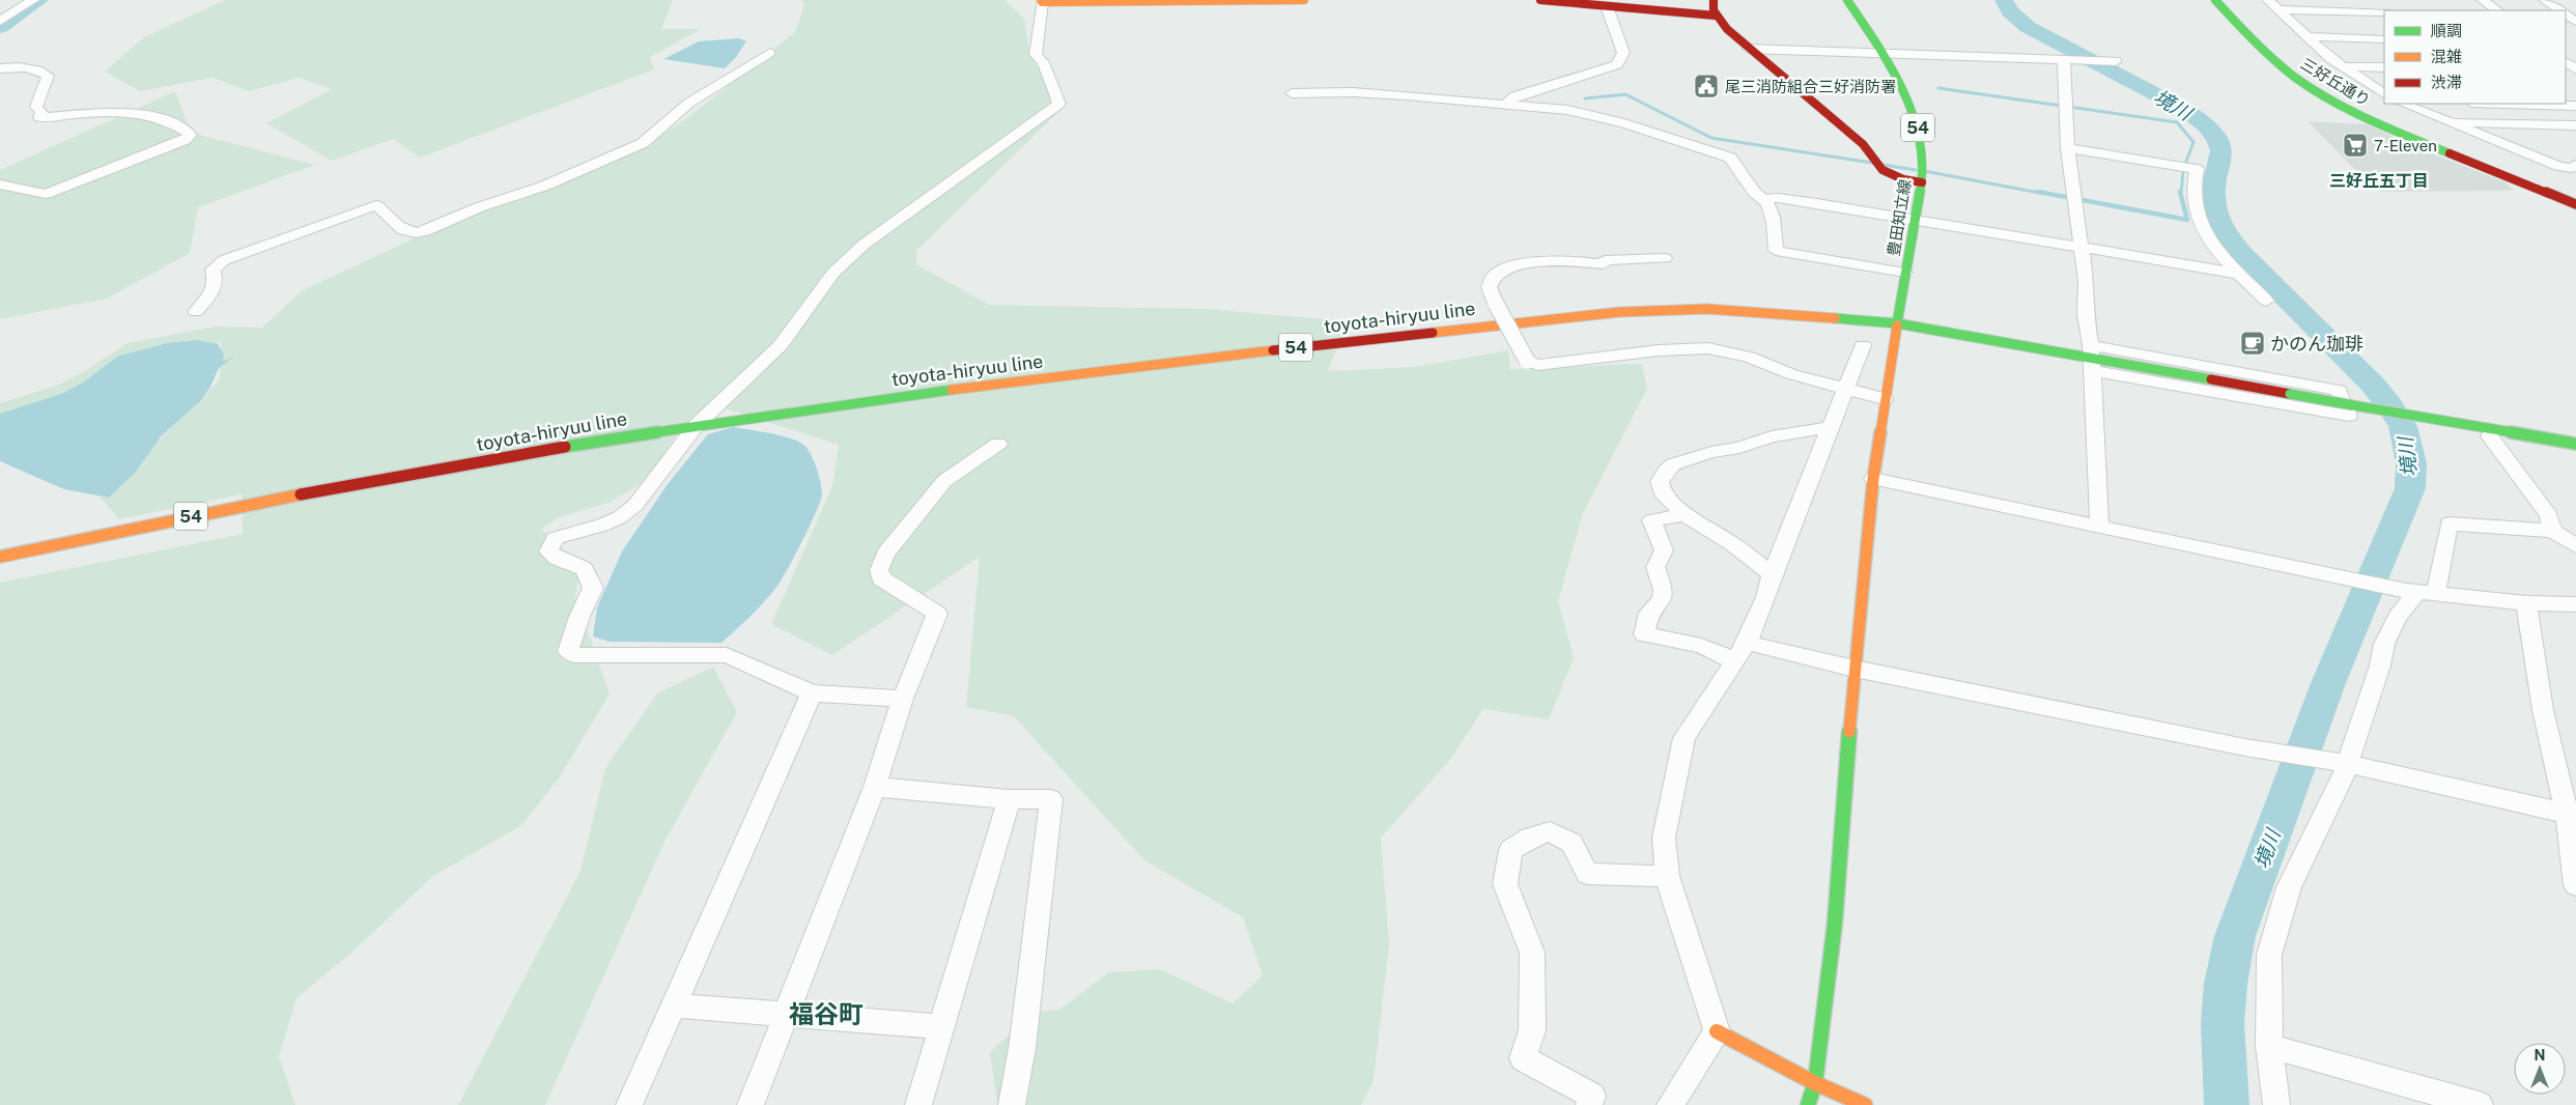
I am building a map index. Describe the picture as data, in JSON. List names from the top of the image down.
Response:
{
  "streets": {
    "street": [
      "三好丘通り",
      "54",
      "豊田知立線",
      "toyota-hiryuu line"
    ]
  },
  "crossings": [
    ["54", "豊田知立線"],
    ["54", "toyota-hiryuu line"]
  ],
  "districts": ["三好丘五丁目", "福谷町"],
  "water": ["境川"],
  "places": {
    "public building": ["尾三消防組合三好消防署"],
    "supermarket": ["7-Eleven"],
    "cafe": ["かのん珈琲"]
  },
  "legend": ["順調", "混雑", "渋滞"],
  "north": "top"
}
